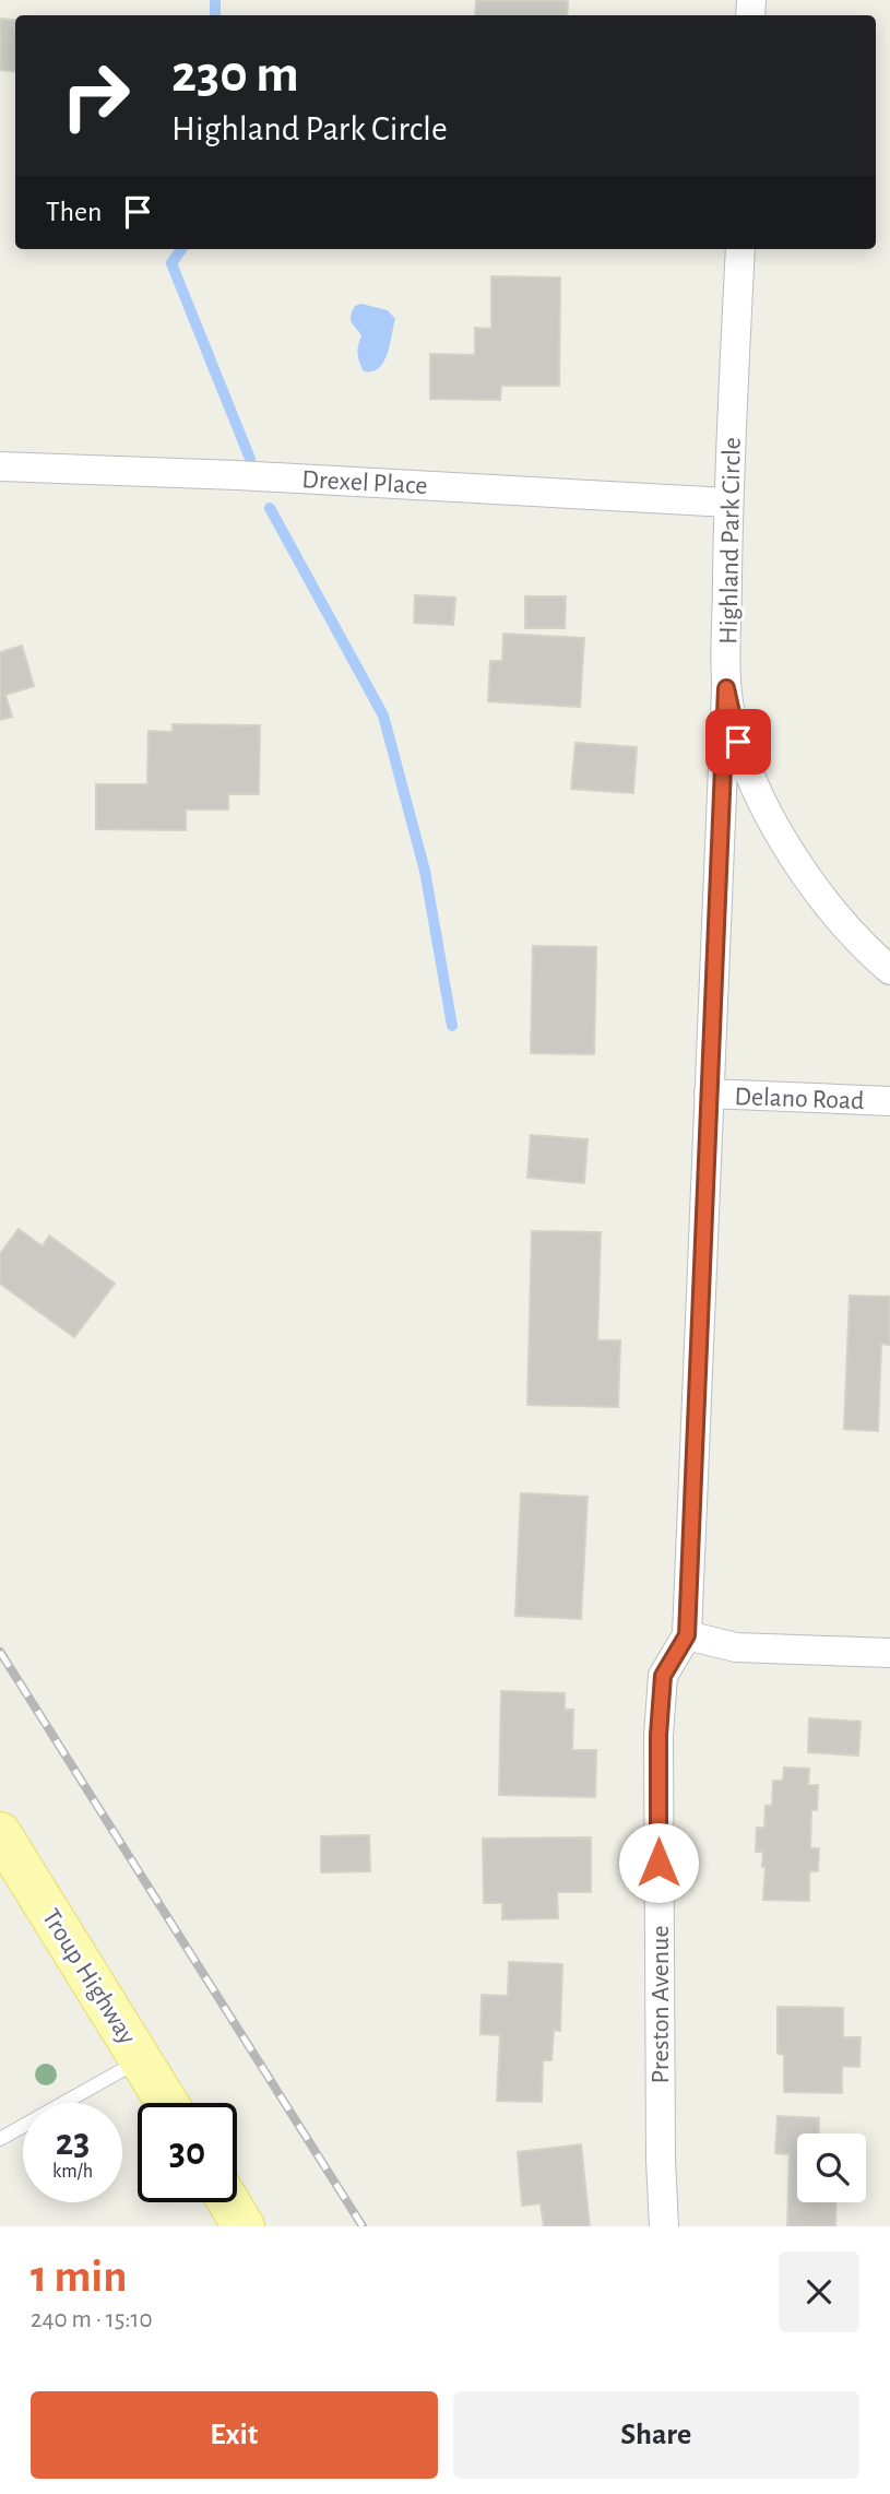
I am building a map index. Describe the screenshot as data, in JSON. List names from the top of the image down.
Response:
{
  "streets": {
    "main road": ["Troup Highway"],
    "street": [
      "Drexel Place",
      "Highland Park Circle",
      "Delano Road",
      "Preston Avenue"
    ]
  },
  "crossings": [
    ["Drexel Place", "Highland Park Circle"],
    ["Highland Park Circle", "Preston Avenue"],
    ["Delano Road", "Preston Avenue"]
  ],
  "page": {
    "turn": ["230 m", "Highland Park Circle"],
    "then": "Then",
    "speed": "23 km/h",
    "limit": "30",
    "heading": ["1 min", "240 m · 15:10"],
    "buttons": ["Exit", "Share"]
  }
}
